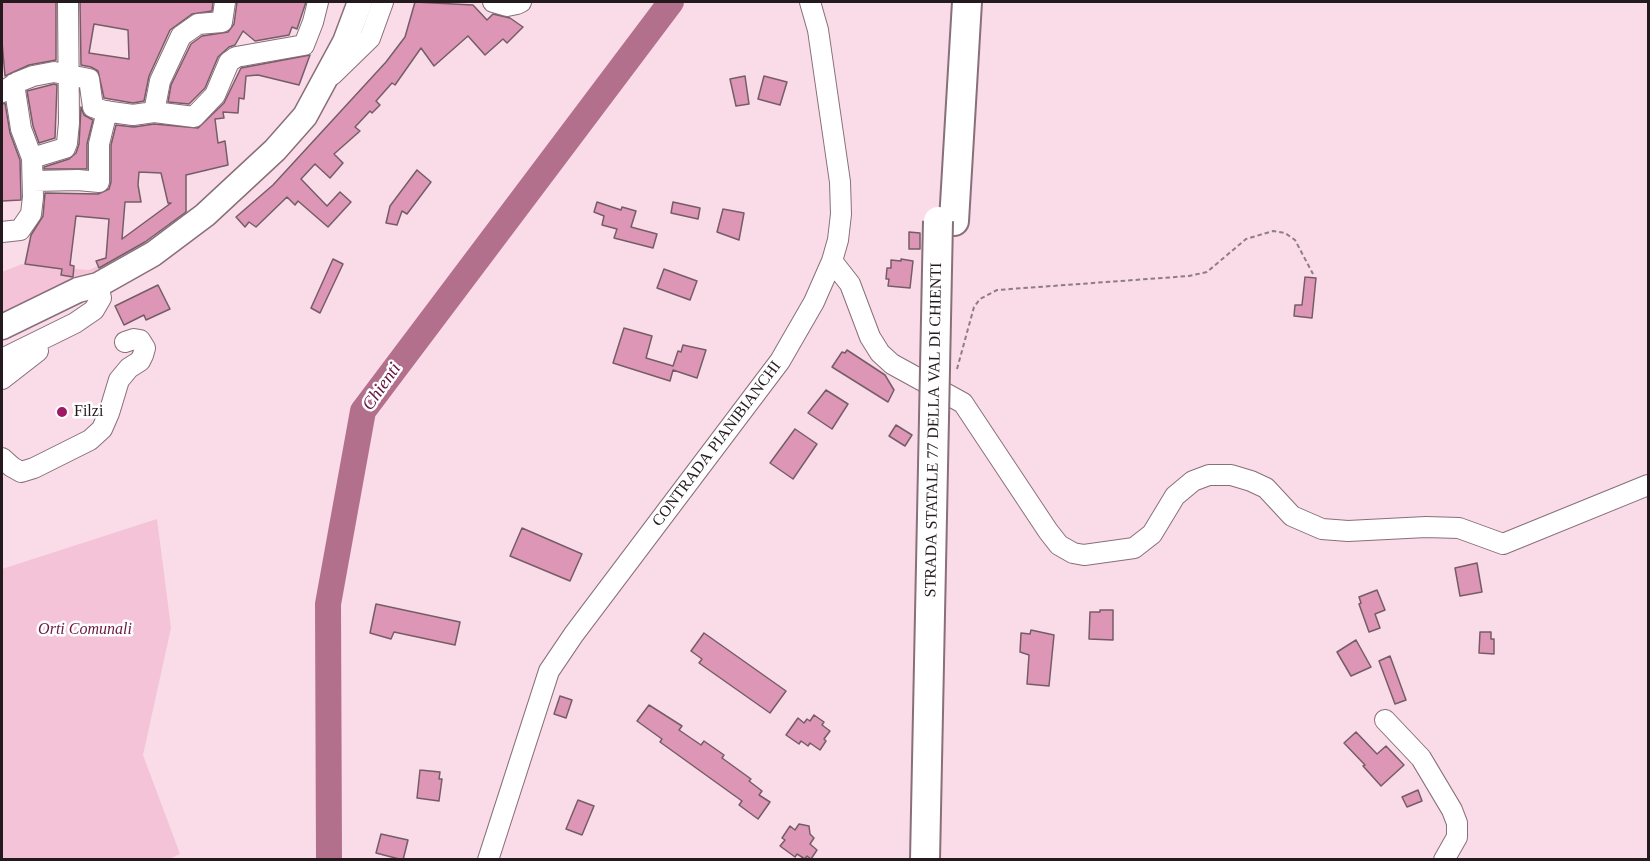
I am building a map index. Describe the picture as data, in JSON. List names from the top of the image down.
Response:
{
  "streets": {
    "highway": ["STRADA STATALE 77 DELLA VAL DI CHIENTI"],
    "street": ["CONTRADA PIANIBIANCHI"]
  },
  "water": ["Chienti"],
  "parks": ["Orti Comunali"],
  "places": ["Filzi"]
}
